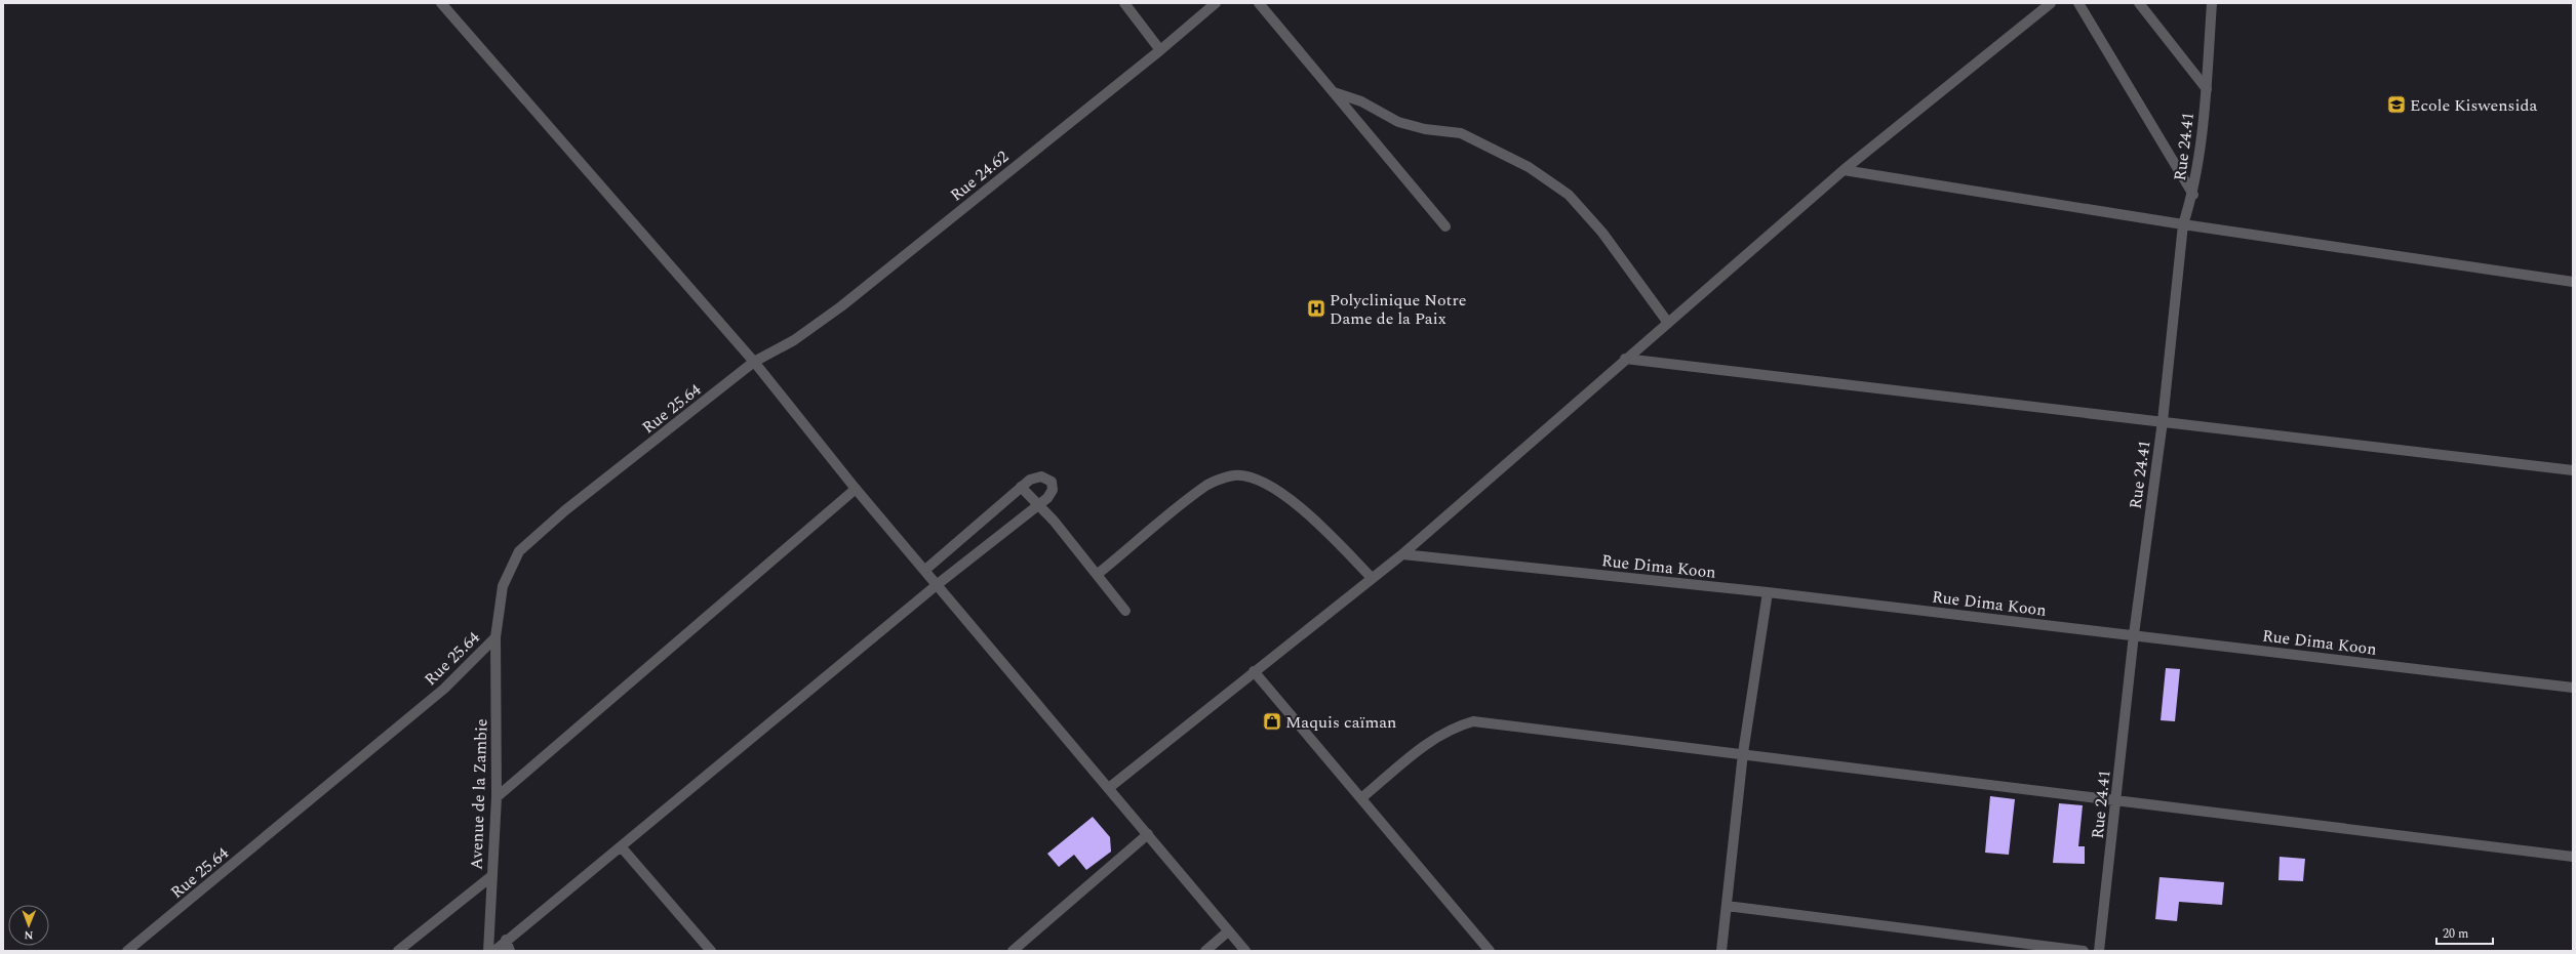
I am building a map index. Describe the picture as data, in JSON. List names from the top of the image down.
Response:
{
  "streets": {
    "street": [
      "Rue 24.41",
      "Rue 24.62",
      "Rue 25.64",
      "Rue Dima Koon",
      "Avenue de la Zambie"
    ]
  },
  "crossings": [
    ["Rue 24.41", "Rue Dima Koon"],
    ["Rue 24.62", "Rue 25.64"],
    ["Rue 25.64", "Avenue de la Zambie"]
  ],
  "places": {
    "school or university": ["Ecole Kiswensida"],
    "hospital": ["Polyclinique Notre Dame de la Paix"],
    "shop": ["Maquis caïman"]
  },
  "scale_bar": "20 m",
  "north": "bottom"
}
